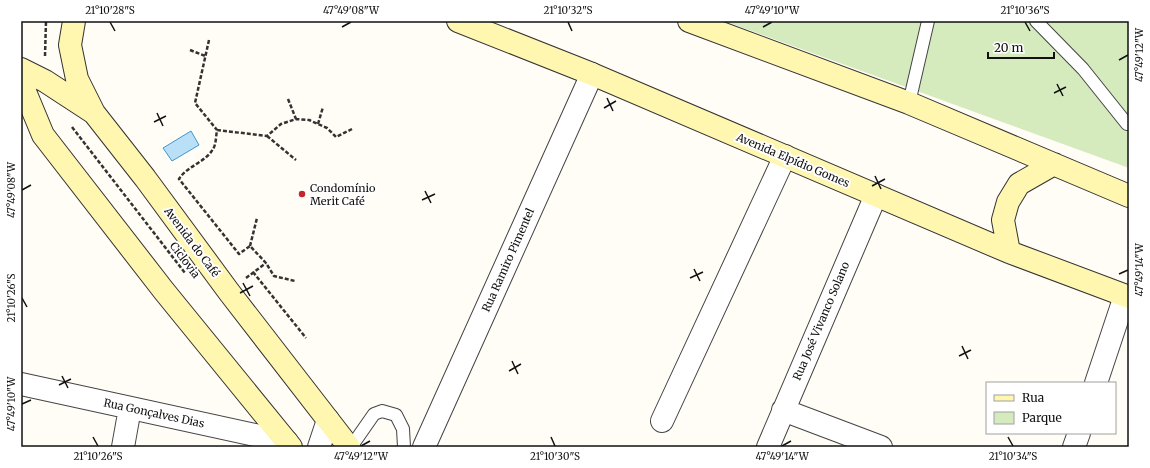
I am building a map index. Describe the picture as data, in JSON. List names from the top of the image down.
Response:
{
  "streets": {
    "main road": ["Avenida Elpídio Gomes", "Avenida do Café"],
    "street": ["Rua Ramiro Pimentel", "Rua José Vivanco Solano", "Rua Gonçalves Dias"],
    "path": ["Ciclovia"]
  },
  "crossings": [
    ["Avenida Elpídio Gomes", "Rua Ramiro Pimentel"],
    ["Avenida Elpídio Gomes", "Rua José Vivanco Solano"]
  ],
  "places": ["Condomínio Merit Café"],
  "legend": ["Rua", "Parque"],
  "scale_bar": "20 m",
  "coordinates": [
    "21°10'28\"S",
    "47°49'08\"W",
    "21°10'32\"S",
    "47°49'10\"W",
    "21°10'36\"S",
    "47°49'12\"W",
    "47°49'14\"W",
    "21°10'26\"S",
    "21°10'30\"S",
    "21°10'34\"S"
  ]
}
